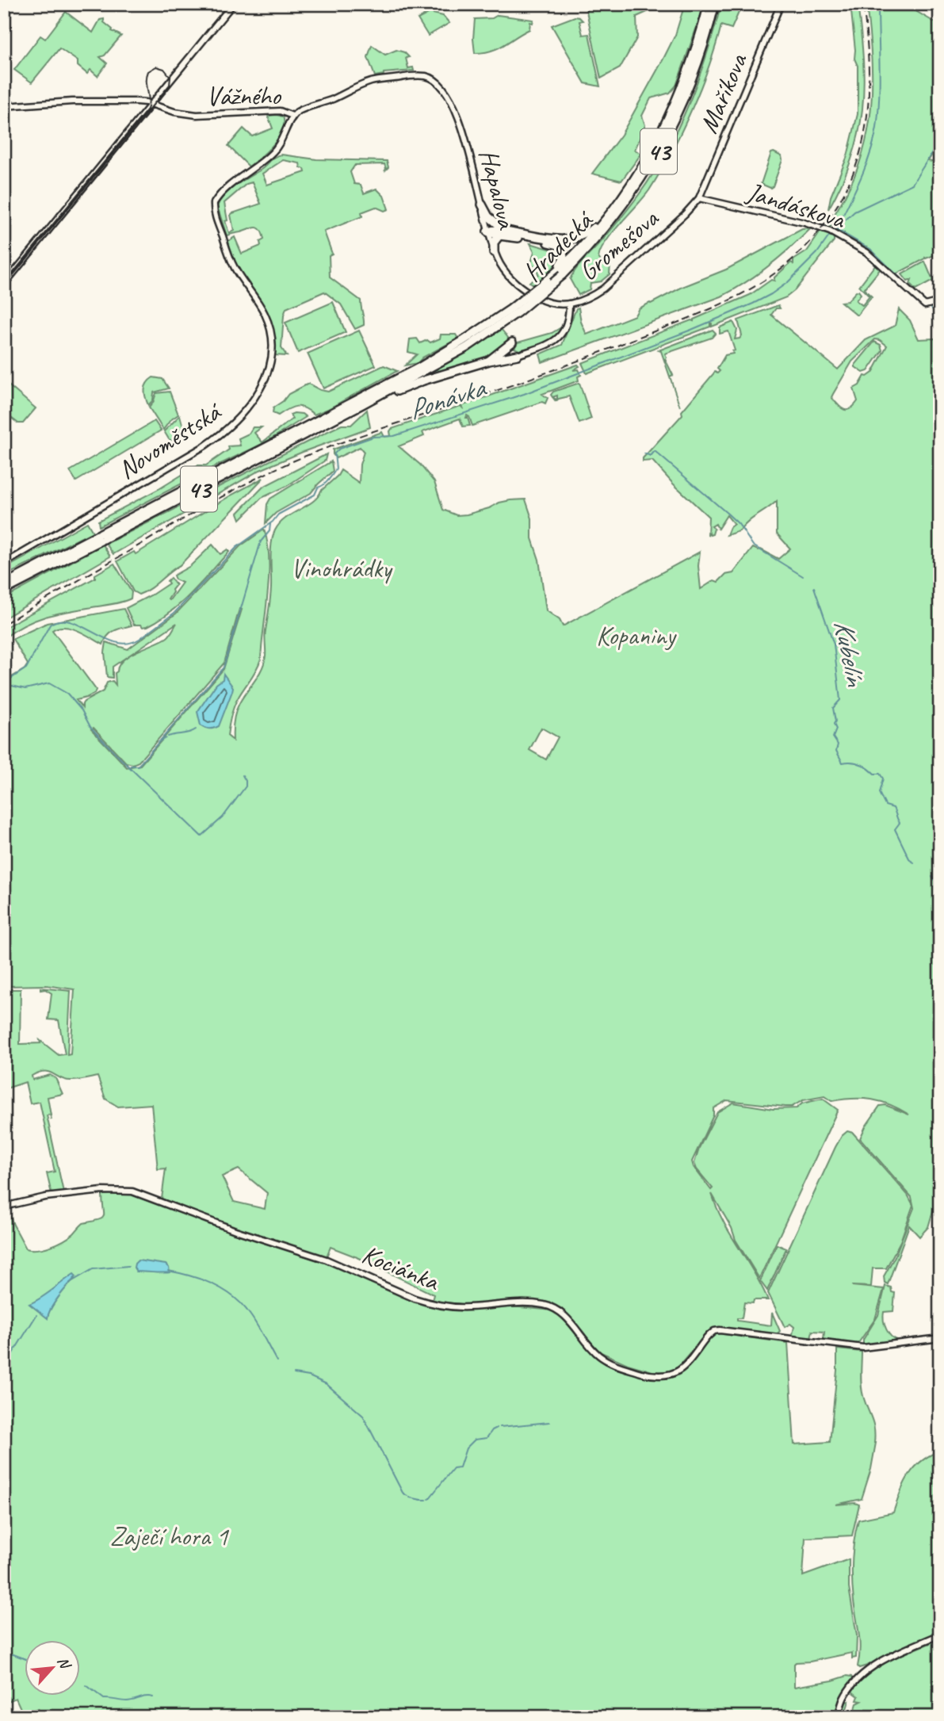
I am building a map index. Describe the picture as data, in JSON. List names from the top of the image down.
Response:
{
  "streets": {
    "highway": ["43", "Hradecká"],
    "street": [
      "Maříkova",
      "Vážného",
      "Hapalova",
      "Jandáskova",
      "Gromešova",
      "Novoměstská",
      "Kociánka"
    ]
  },
  "crossings": [
    ["Maříkova", "Jandáskova"],
    ["Maříkova", "Gromešova"],
    ["Vážného", "Hapalova"],
    ["Vážného", "Novoměstská"],
    ["43", "Hradecká"],
    ["Hapalova", "Gromešova"],
    ["Jandáskova", "Gromešova"]
  ],
  "water": ["Ponávka", "Kubelín"],
  "parks": ["Vinohrádky", "Kopaniny", "Zaječí hora 1"],
  "north": "top right"
}
